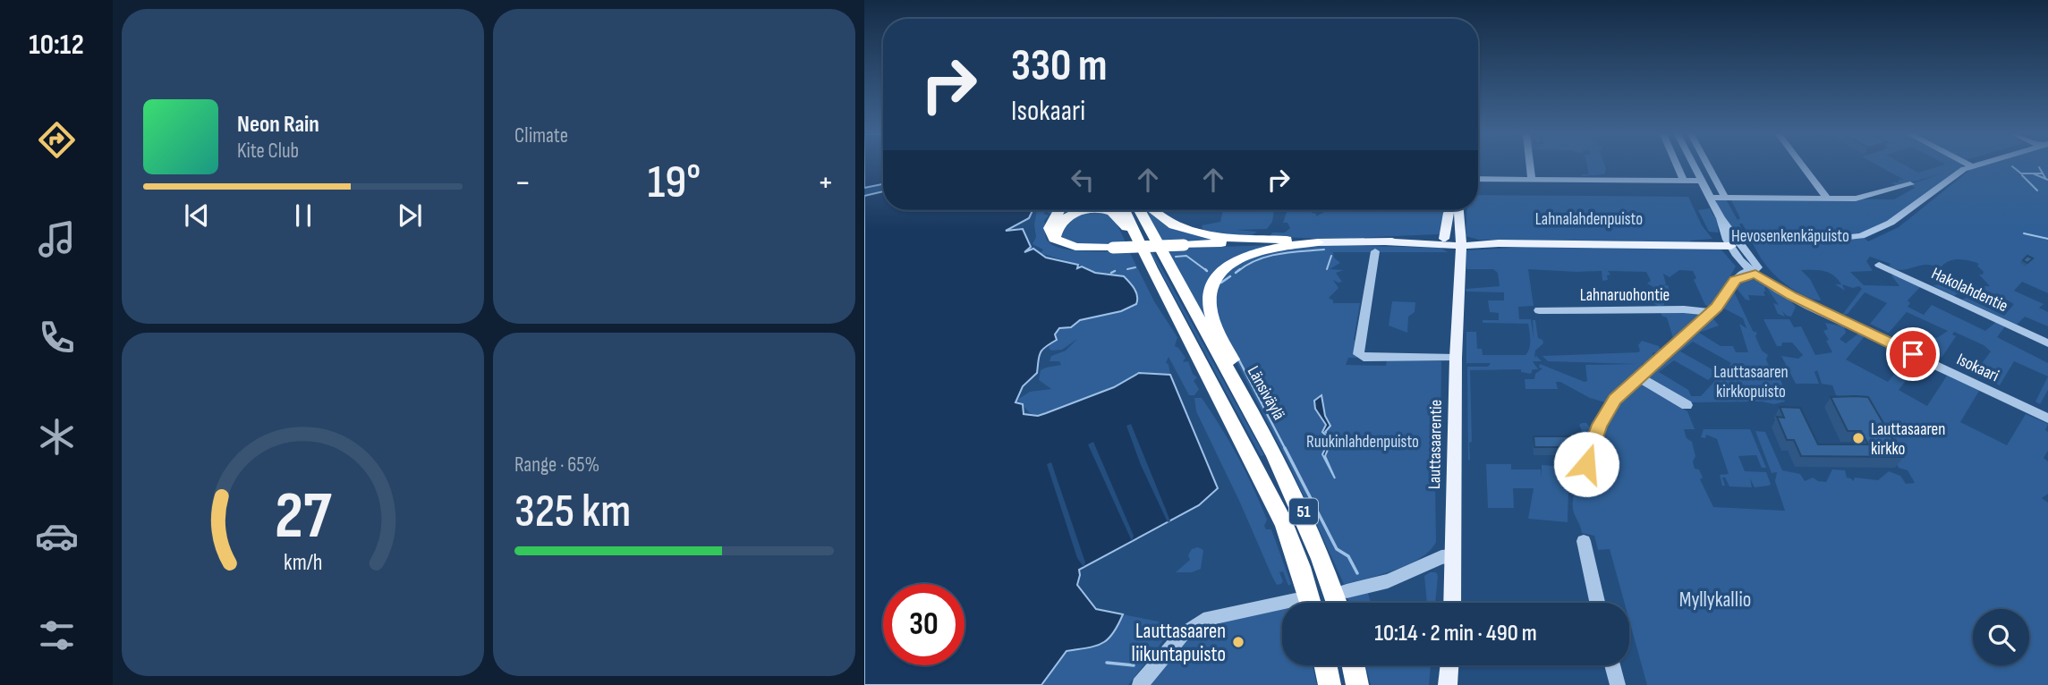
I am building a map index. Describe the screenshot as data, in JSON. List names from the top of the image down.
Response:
{
  "streets": {
    "highway": ["Länsiväylä", "51"],
    "main road": ["Lauttasaarentie"],
    "street": ["Hakolahdentie", "Lahnaruohontie", "Isokaari"]
  },
  "parks": [
    "Lahnalahdenpuisto",
    "Hevosenkenkäpuisto",
    "Lauttasaaren kirkkopuisto",
    "Ruukinlahdenpuisto",
    "Myllykallio"
  ],
  "places": ["Lauttasaaren kirkko", "Lauttasaaren liikuntapuisto"],
  "page": {
    "tabs": "10:12",
    "tile": [
      "Climate",
      ["Range · 65%", "325 km"]
    ],
    "turn": ["330 m", "Isokaari"],
    "song": ["Neon Rain", "Kite Club"],
    "heat": ["−", "19°", "+"],
    "limit": "30",
    "trip": "10:14 · 2 min · 490 m",
    "gauge": ["27", "km/h"]
  }
}
